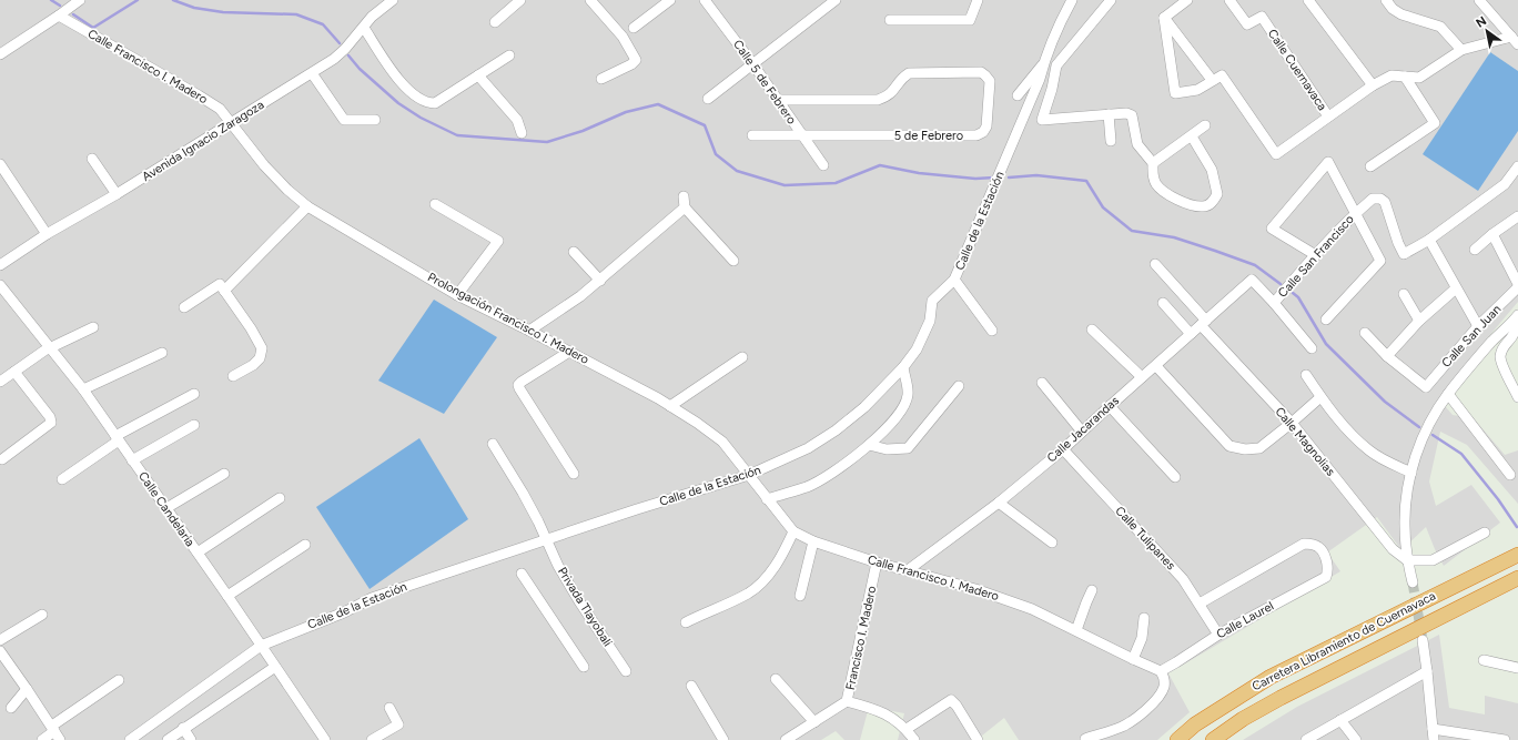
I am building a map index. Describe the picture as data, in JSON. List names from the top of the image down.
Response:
{
  "streets": {
    "highway": ["Carretera Libramiento de Cuernavaca"],
    "street": [
      "Calle Francisco I. Madero",
      "Calle Cuernavaca",
      "Calle 5 de Febrero",
      "5 de Febrero",
      "Avenida Ignacio Zaragoza",
      "Calle de la Estación",
      "Calle San Francisco",
      "Prolongación Francisco I. Madero",
      "Calle San Juan",
      "Calle Jacarandas",
      "Calle Magnolias",
      "Calle Candelaria",
      "Calle Tulipanes",
      "Privada Tlayobali",
      "Calle Laurel",
      "Francisco I. Madero"
    ]
  },
  "crossings": [
    ["Calle Francisco I. Madero", "Avenida Ignacio Zaragoza"],
    ["Calle Francisco I. Madero", "Calle de la Estación"],
    ["Calle Francisco I. Madero", "Prolongación Francisco I. Madero"],
    ["Calle Francisco I. Madero", "Calle Jacarandas"],
    ["Calle Francisco I. Madero", "Calle Laurel"],
    ["Calle Francisco I. Madero", "Francisco I. Madero"],
    ["Calle 5 de Febrero", "5 de Febrero"],
    ["Avenida Ignacio Zaragoza", "Prolongación Francisco I. Madero"],
    ["Calle de la Estación", "Prolongación Francisco I. Madero"],
    ["Calle de la Estación", "Calle Candelaria"],
    ["Calle de la Estación", "Privada Tlayobali"],
    ["Calle San Francisco", "Calle Jacarandas"],
    ["Calle Jacarandas", "Calle Magnolias"],
    ["Calle Jacarandas", "Calle Tulipanes"],
    ["Calle Tulipanes", "Calle Laurel"]
  ],
  "north": "top left"
}
